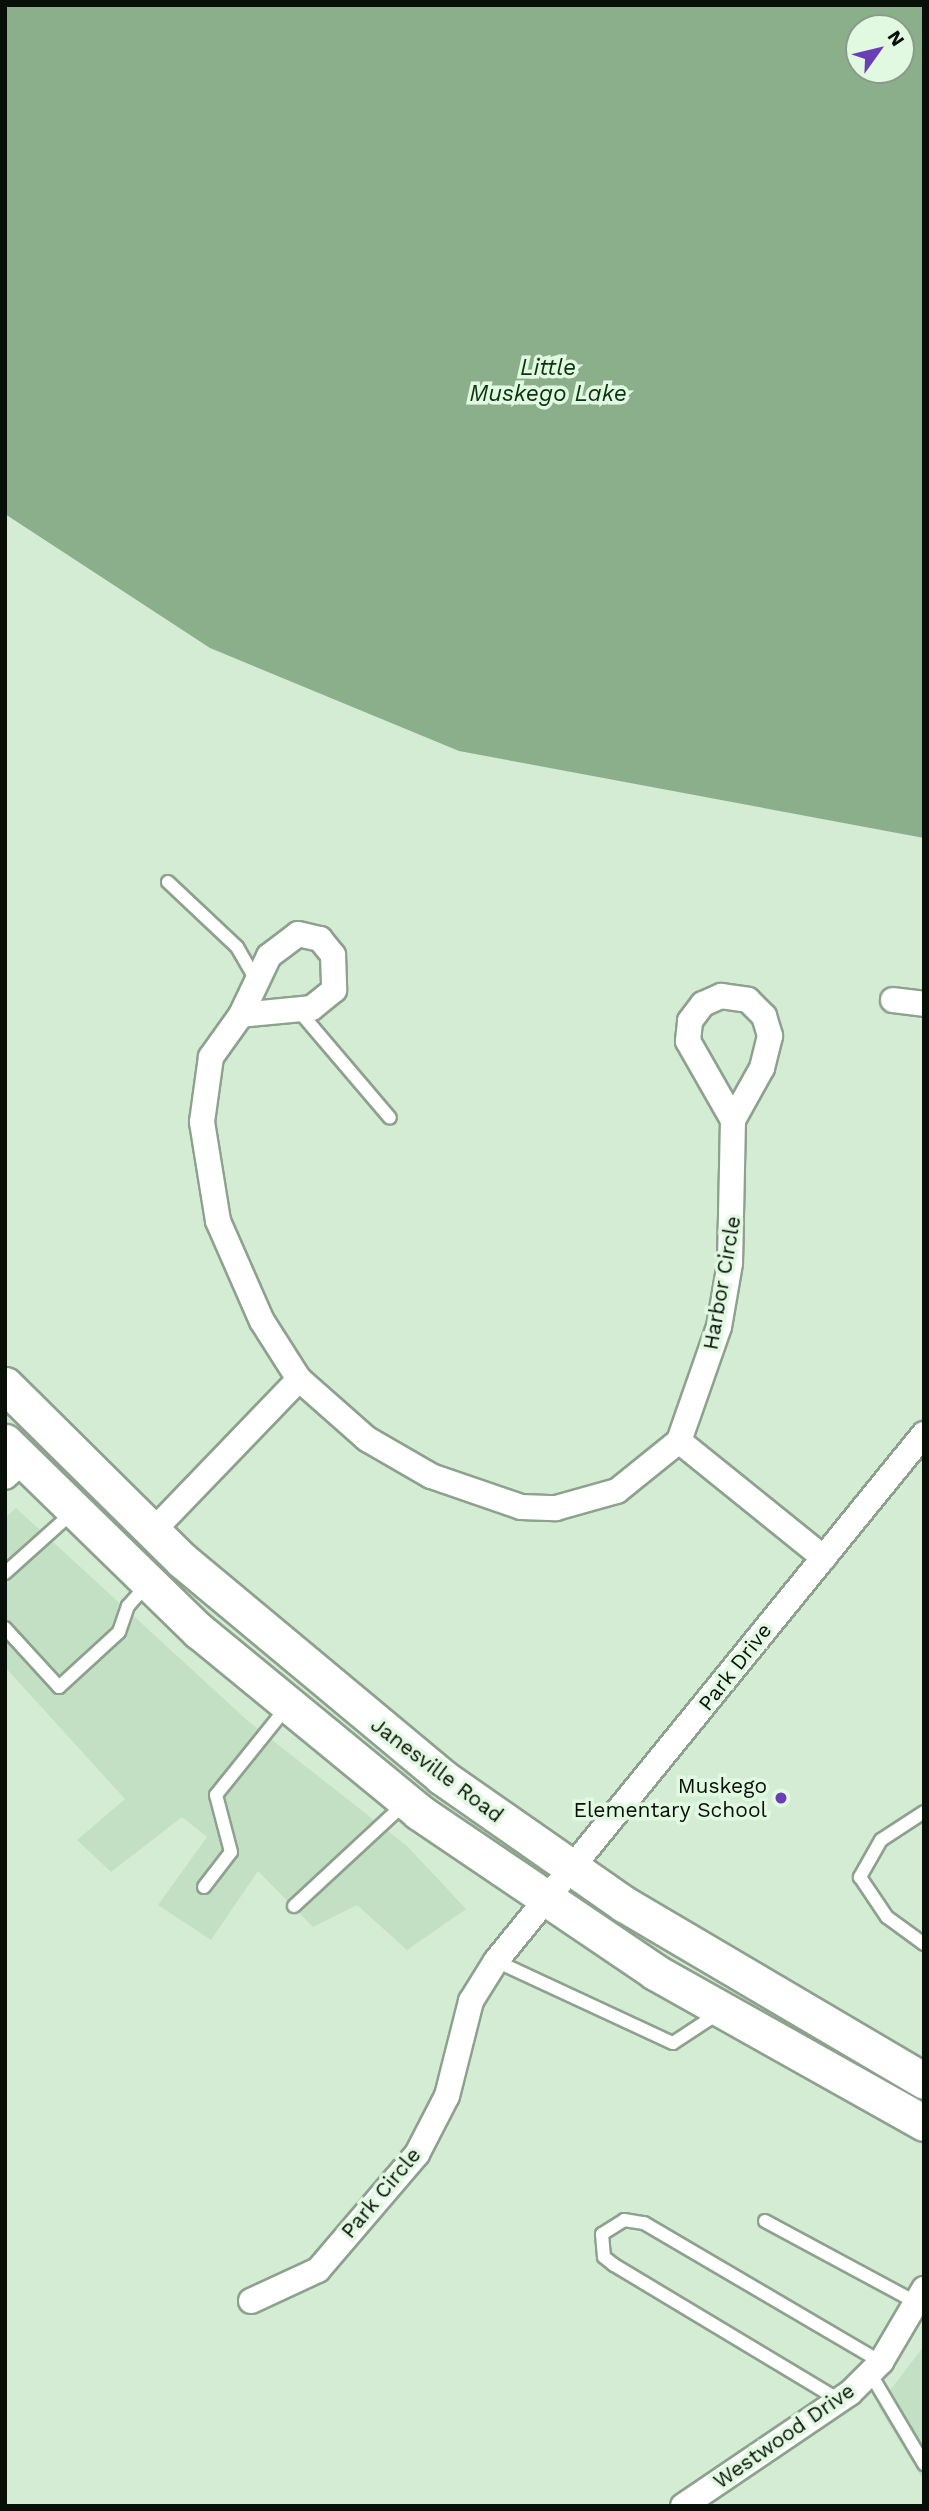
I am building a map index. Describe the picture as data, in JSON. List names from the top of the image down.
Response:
{
  "streets": {
    "main road": ["Janesville Road"],
    "street": [
      "Harbor Circle",
      "Park Drive",
      "Park Circle",
      "Westwood Drive"
    ]
  },
  "crossings": [
    ["Park Drive", "Janesville Road"],
    ["Park Drive", "Park Circle"],
    ["Janesville Road", "Park Circle"]
  ],
  "water": ["Little Muskego Lake"],
  "places": ["Muskego Elementary School"],
  "north": "top right"
}
